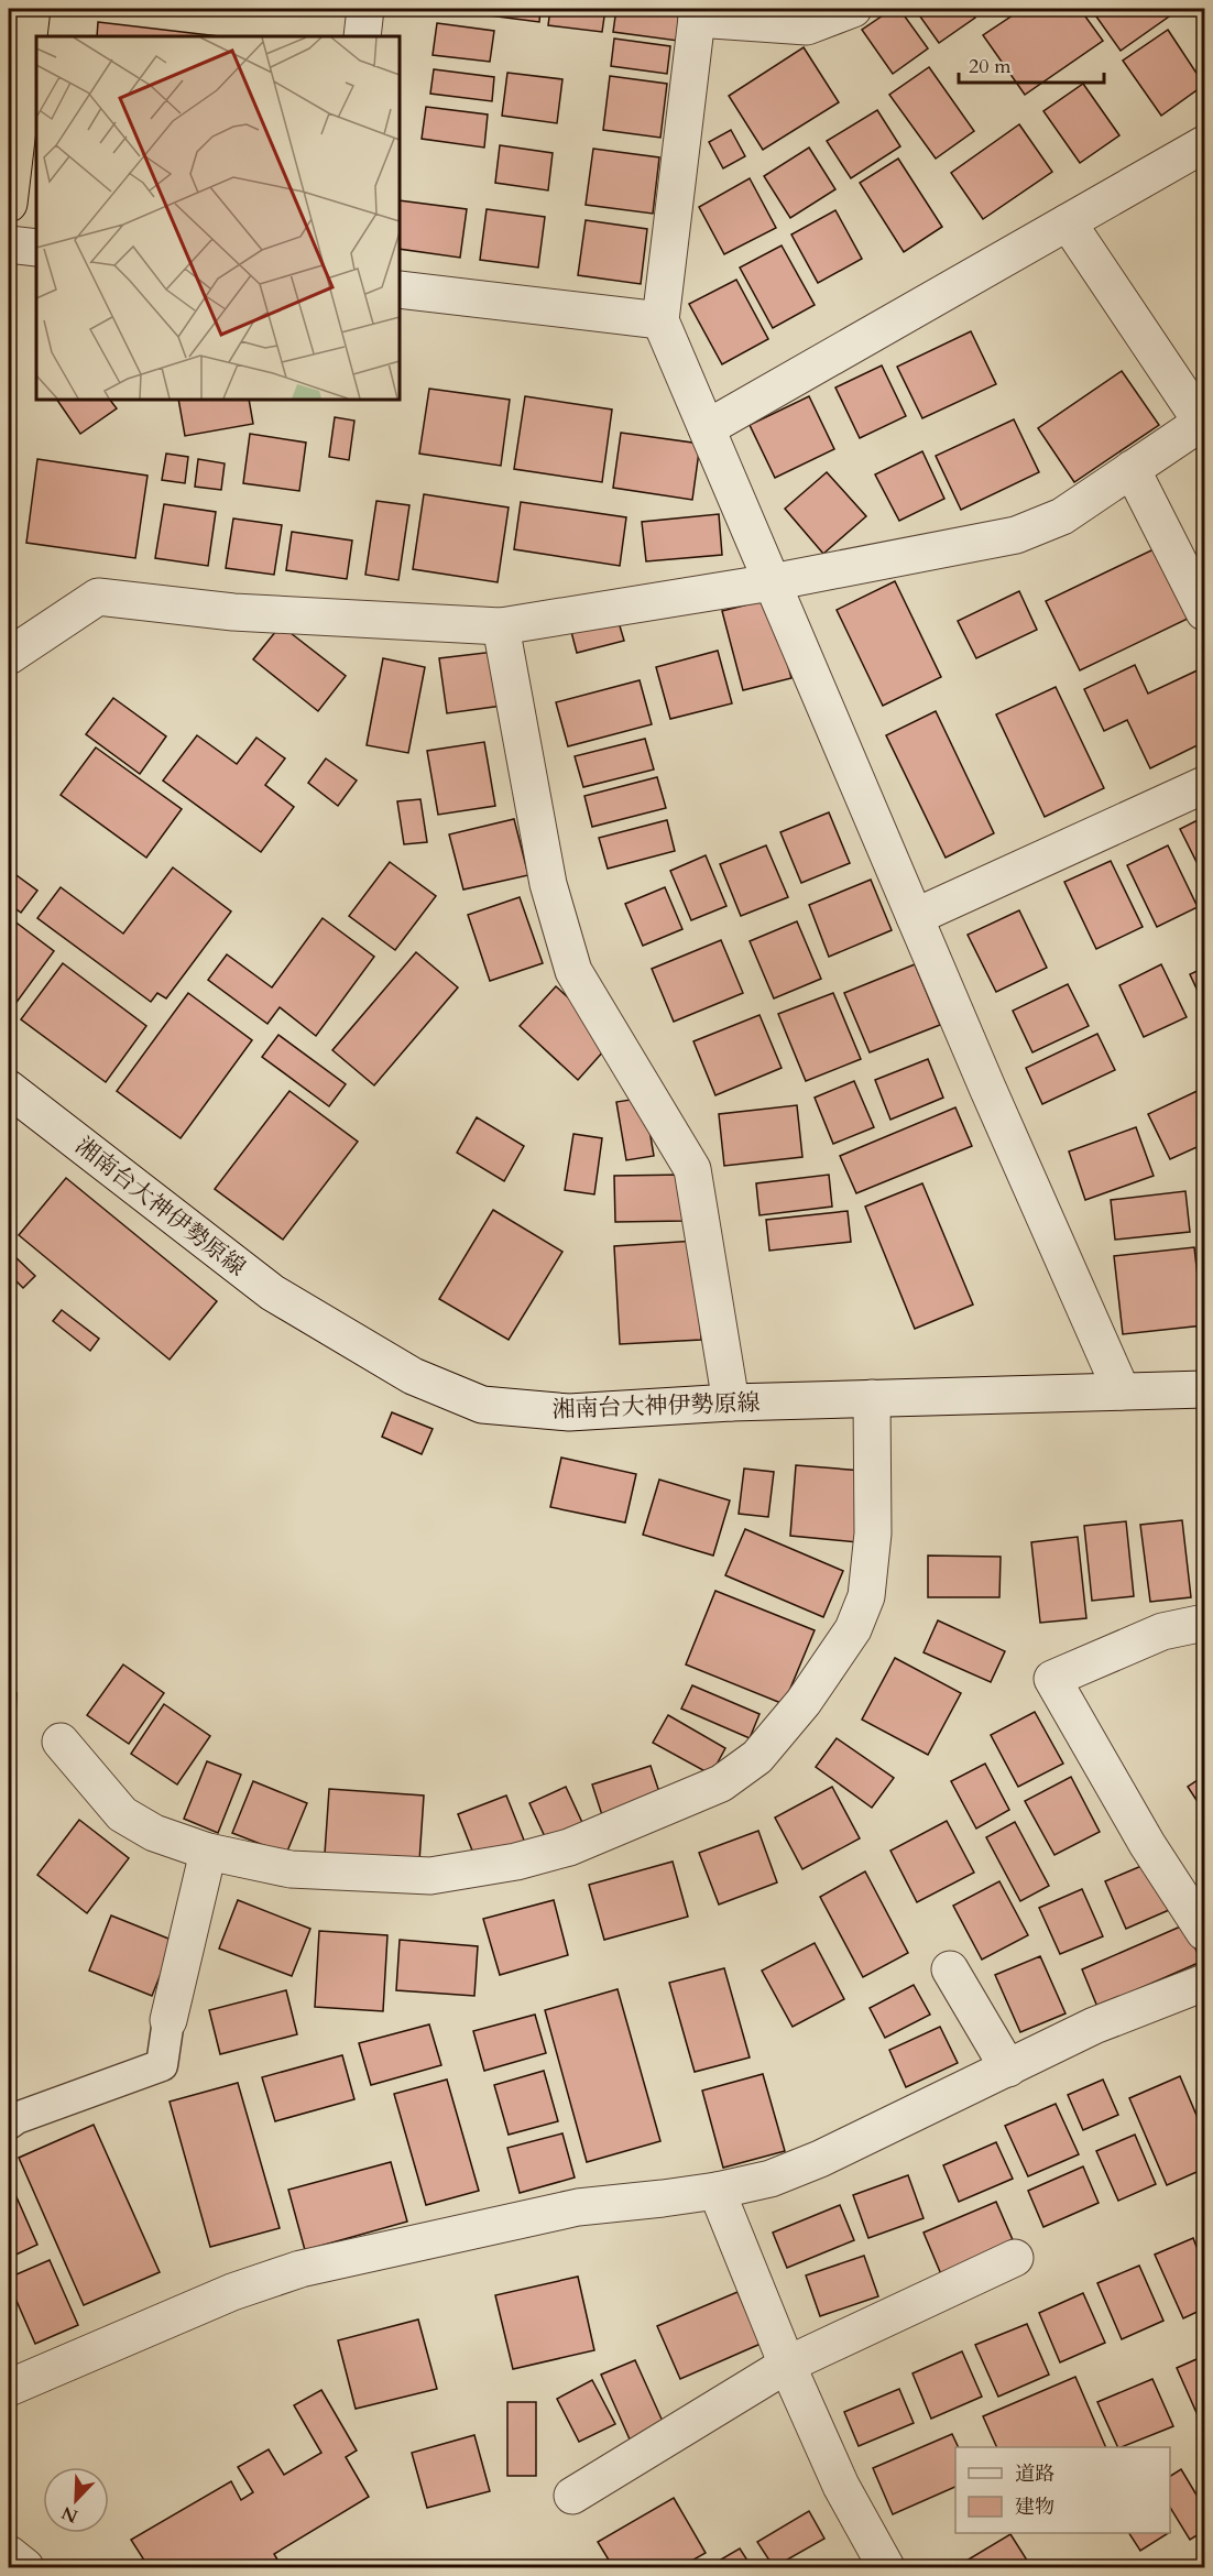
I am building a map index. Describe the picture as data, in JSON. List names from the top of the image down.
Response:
{
  "streets": {
    "street": ["湘南台大神伊勢原線"]
  },
  "legend": ["道路", "建物"],
  "scale_bar": "20 m",
  "north": "bottom left"
}
